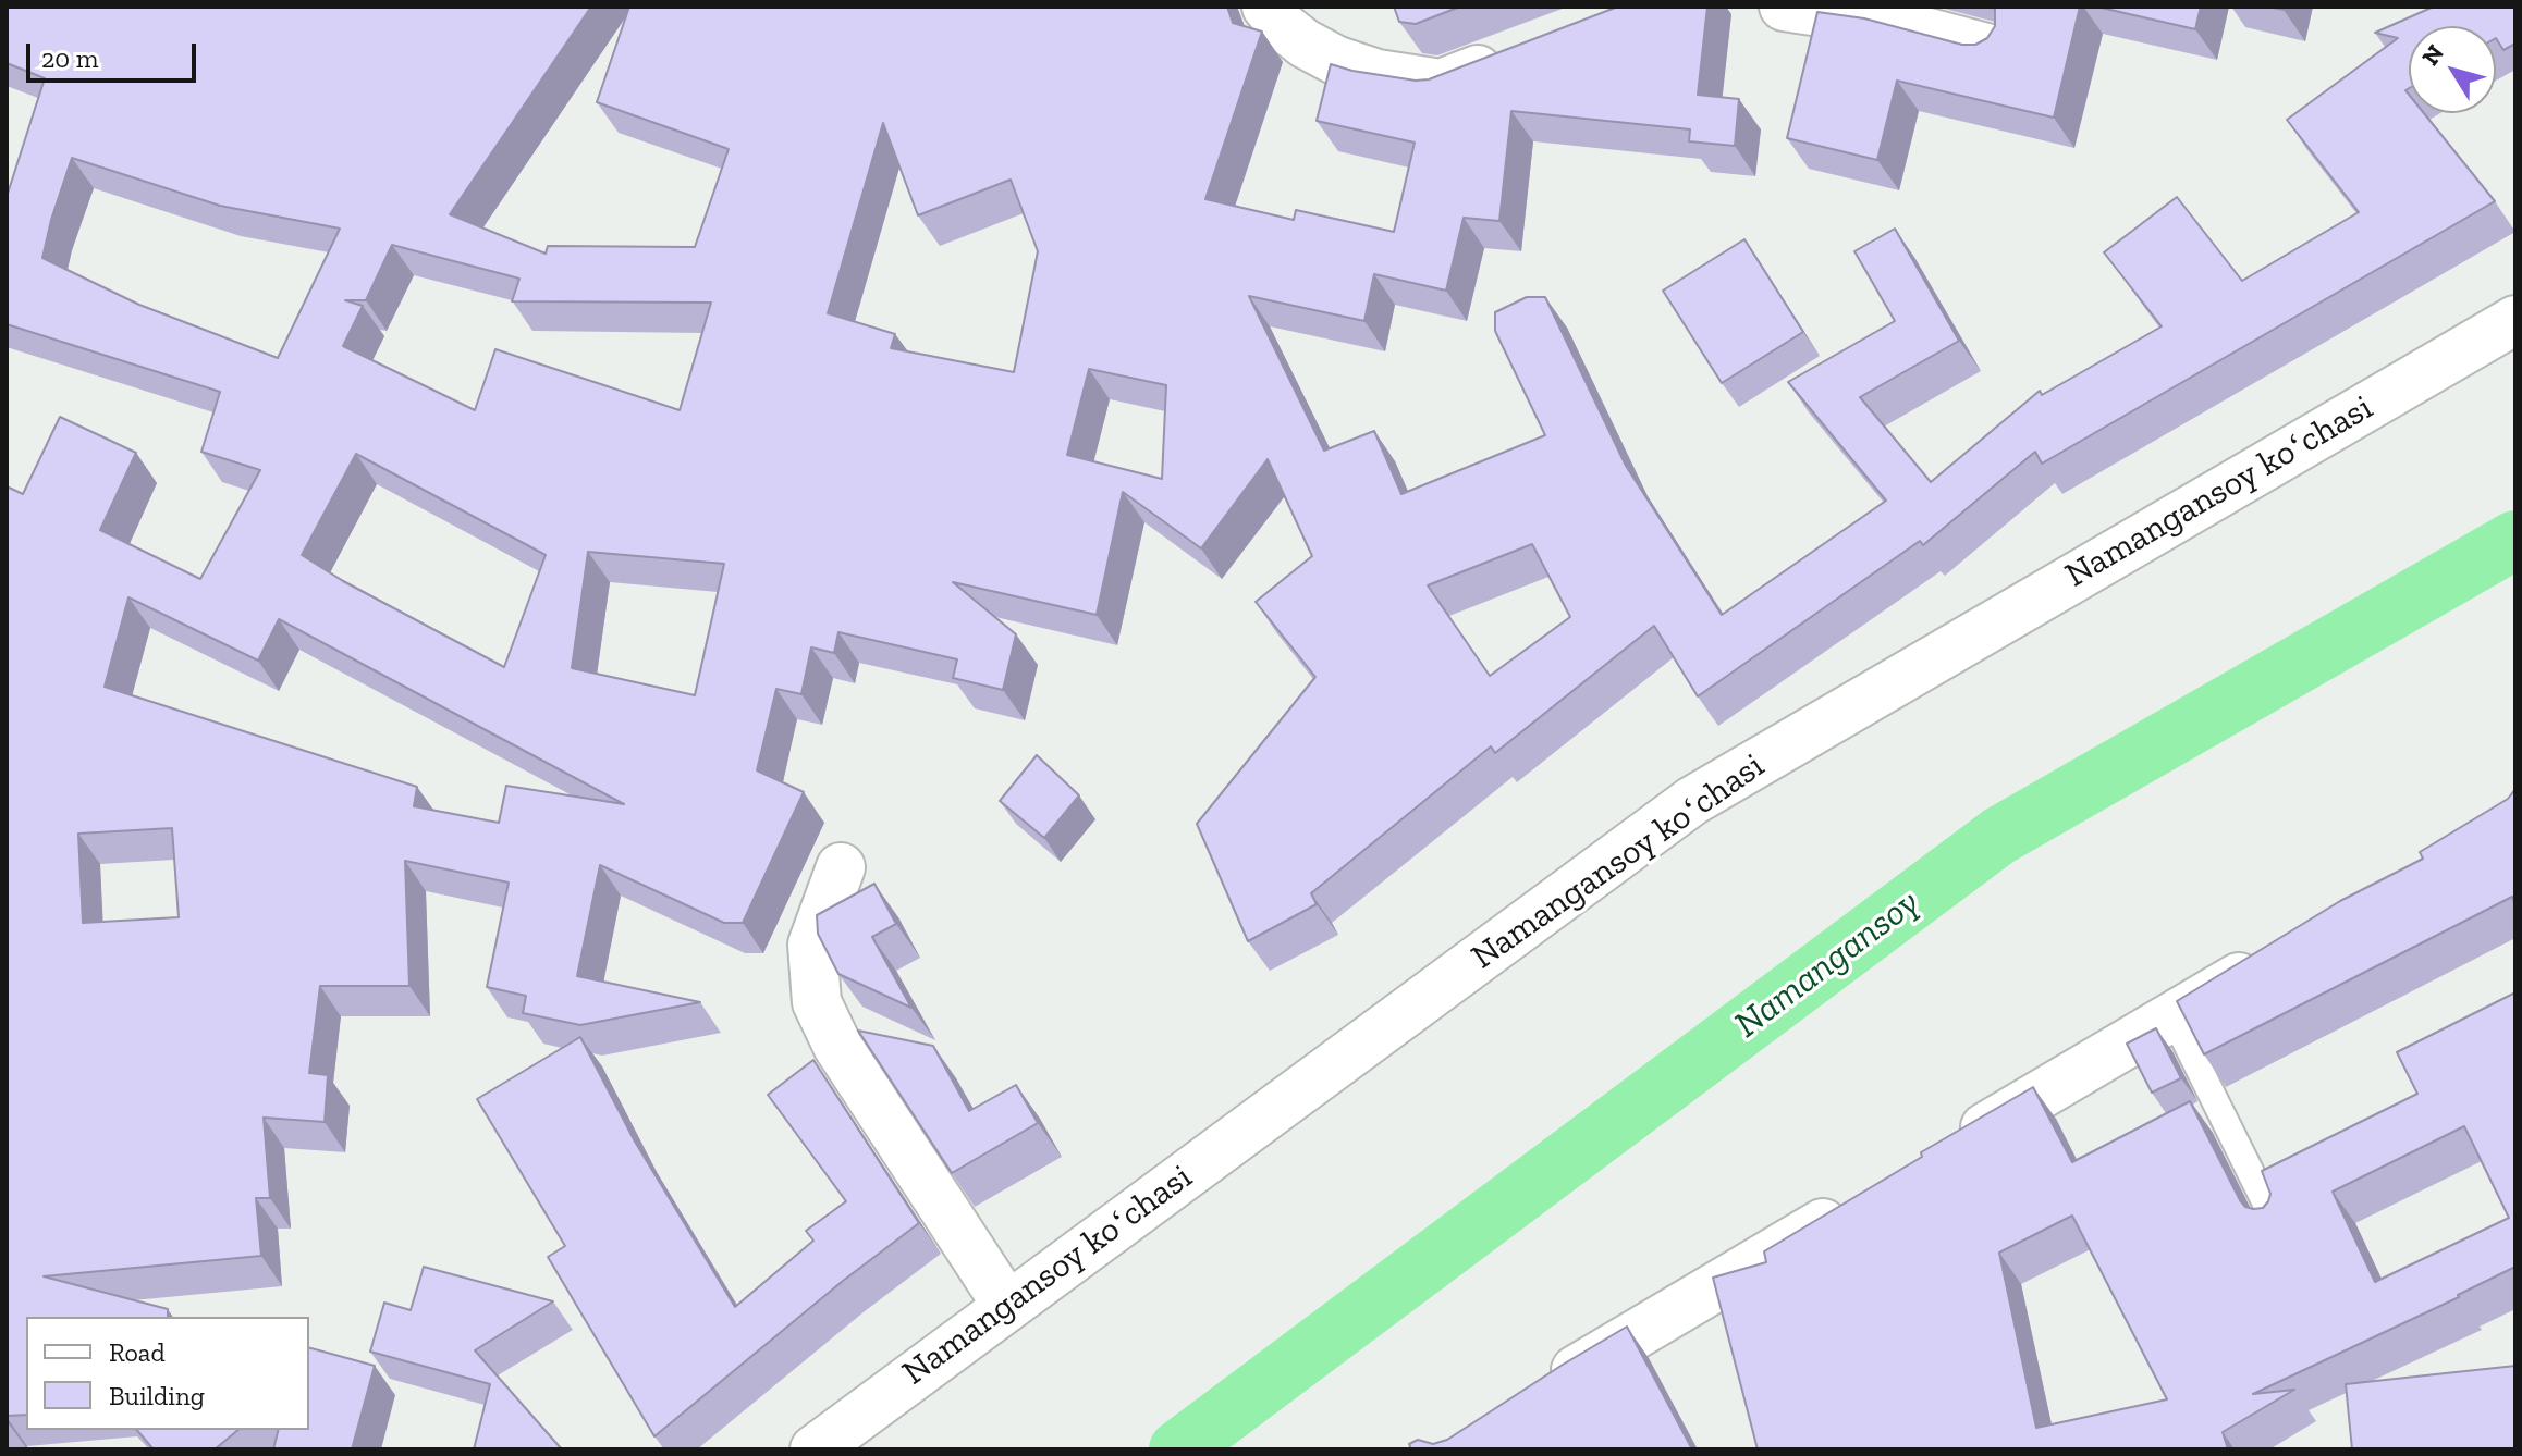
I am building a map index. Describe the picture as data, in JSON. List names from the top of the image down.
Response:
{
  "streets": {
    "street": ["Namangansoy koʻchasi"]
  },
  "water": ["Namangansoy"],
  "legend": ["Road", "Building"],
  "scale_bar": "20 m",
  "north": "top left"
}
